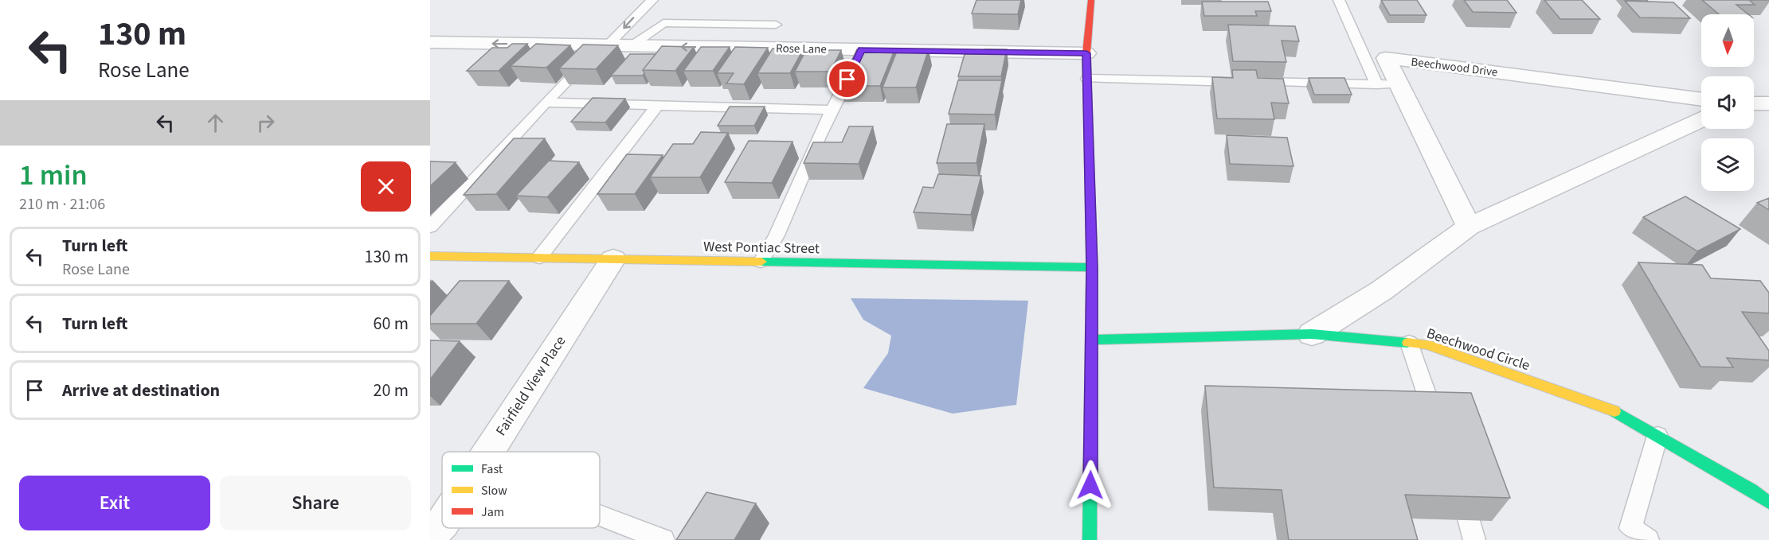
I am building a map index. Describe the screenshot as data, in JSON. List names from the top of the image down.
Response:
{
  "streets": {
    "street": [
      "Rose Lane",
      "Beechwood Drive",
      "West Pontiac Street",
      "Beechwood Circle",
      "Fairfield View Place"
    ]
  },
  "crossings": [
    ["West Pontiac Street", "Fairfield View Place"]
  ],
  "one_way": ["Rose Lane"],
  "legend": ["Fast", "Slow", "Jam"],
  "north": "bottom",
  "page": {
    "turn": ["130 m", "Rose Lane"],
    "heading": ["1 min", "210 m · 21:06"],
    "list": [
      {
        "name": "Turn left",
        "note": "Rose Lane",
        "value": "130 m"
      },
      {
        "name": "Turn left",
        "value": "60 m"
      },
      {
        "name": "Arrive at destination",
        "value": "20 m"
      }
    ],
    "buttons": ["Exit", "Share"]
  }
}
